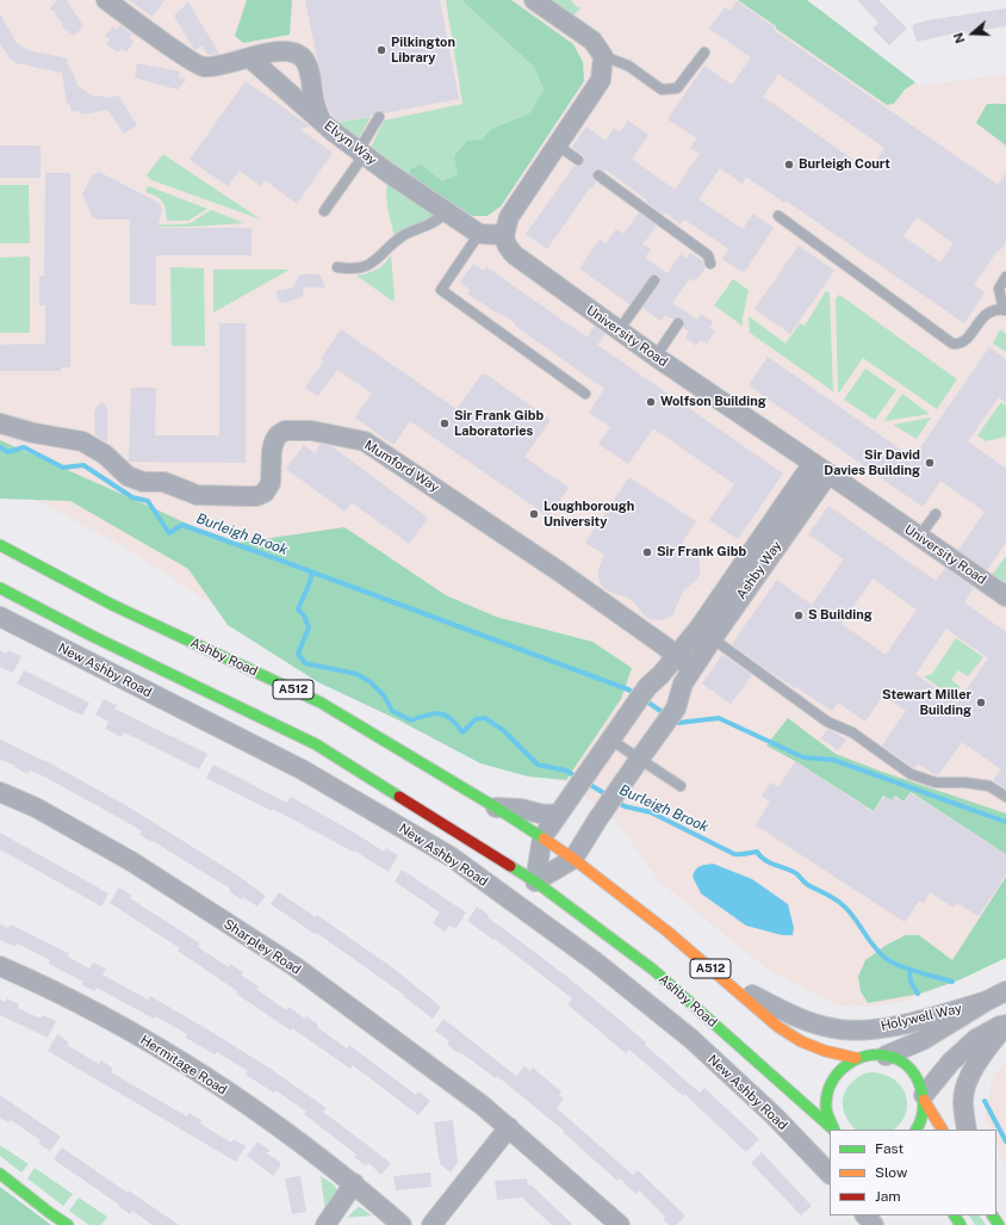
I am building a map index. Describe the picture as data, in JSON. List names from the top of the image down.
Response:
{
  "streets": {
    "main road": ["Ashby Road", "A512"],
    "street": [
      "Elvyn Way",
      "University Road",
      "Mumford Way",
      "Ashby Way",
      "New Ashby Road",
      "Sharpley Road",
      "Holywell Way",
      "Hermitage Road"
    ]
  },
  "crossings": [
    ["Elvyn Way", "University Road"],
    ["University Road", "Ashby Way"],
    ["Mumford Way", "Ashby Way"],
    ["Ashby Way", "Ashby Road"],
    ["Ashby Road", "Holywell Way"]
  ],
  "water": ["Burleigh Brook"],
  "places": [
    "Pilkington Library",
    "Burleigh Court",
    "Wolfson Building",
    "Sir Frank Gibb Laboratories",
    "Sir David Davies Building",
    "Loughborough University",
    "Sir Frank Gibb",
    "S Building",
    "Stewart Miller Building"
  ],
  "legend": ["Fast", "Slow", "Jam"],
  "north": "left"
}
